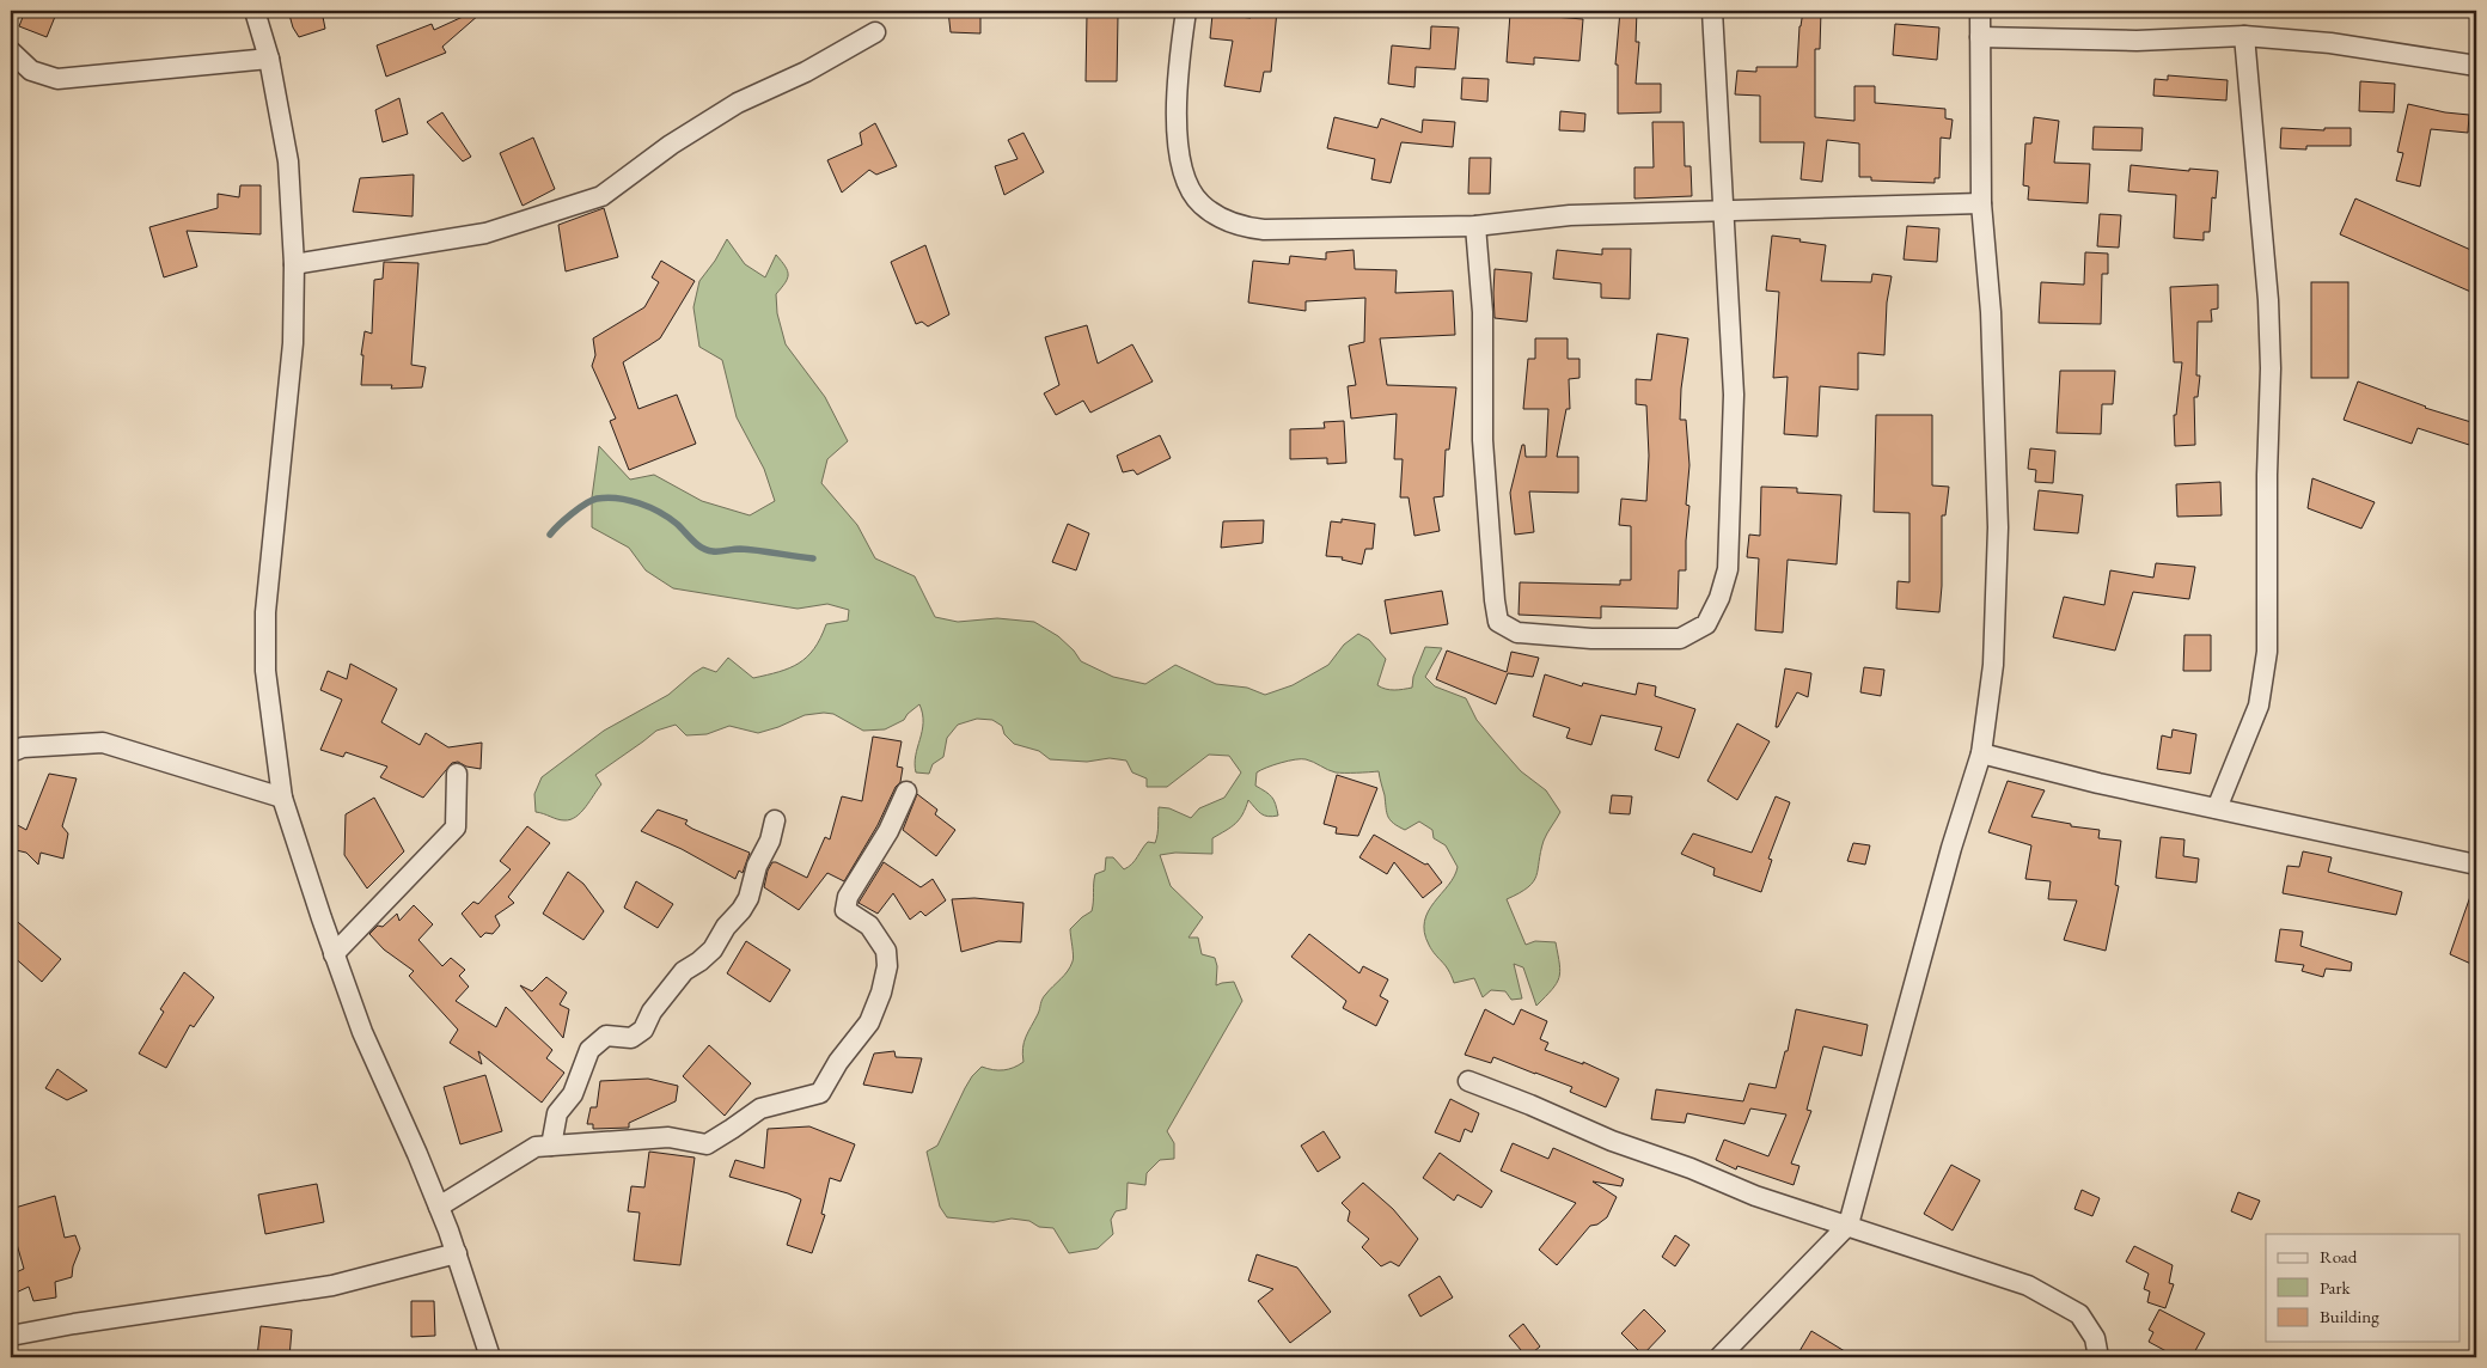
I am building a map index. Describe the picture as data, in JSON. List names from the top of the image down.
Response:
{
  "legend": ["Road", "Park", "Building"]
}
